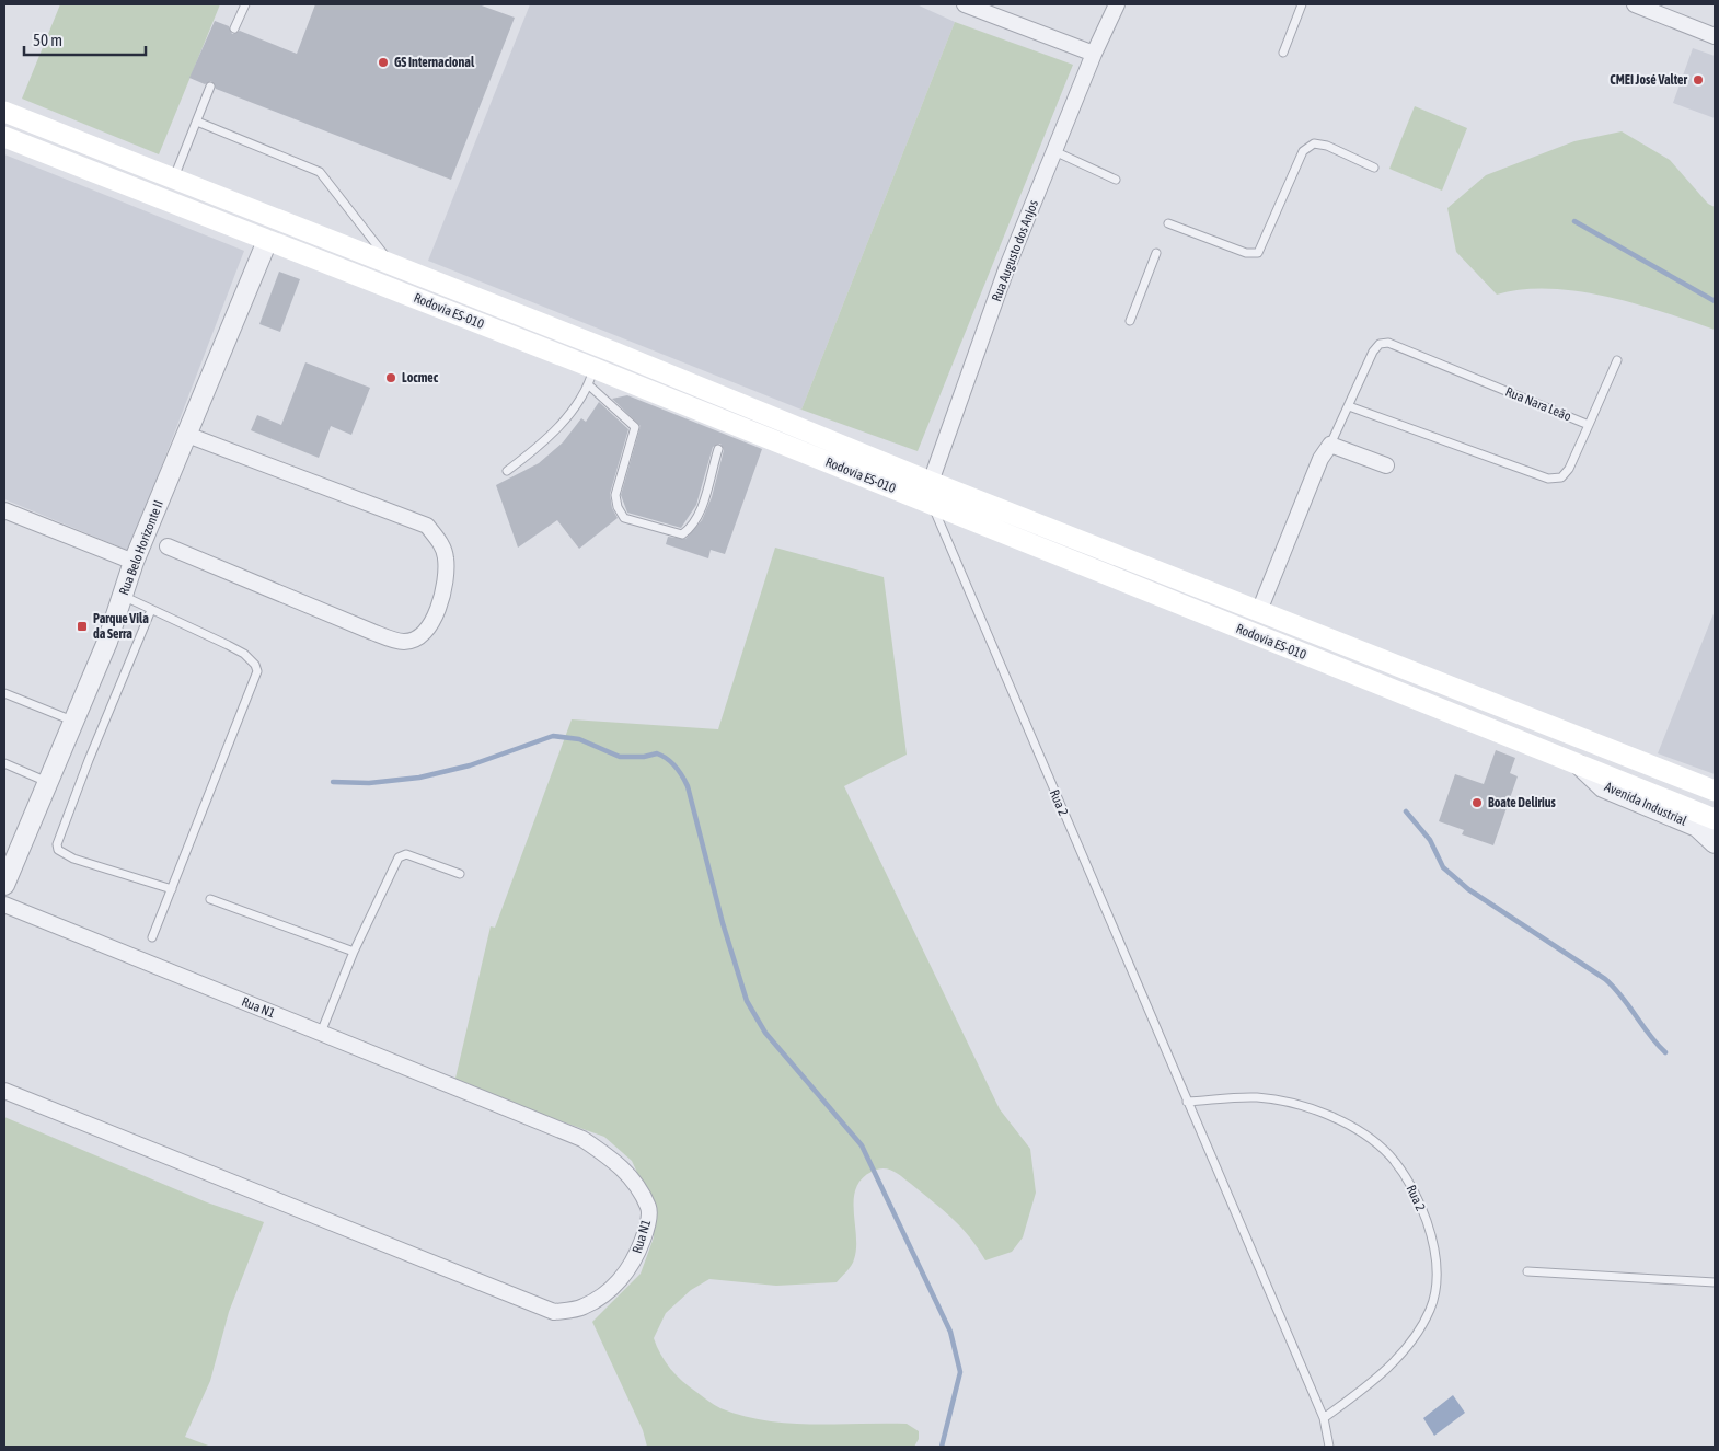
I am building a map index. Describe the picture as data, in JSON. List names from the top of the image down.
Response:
{
  "streets": {
    "main road": ["Rodovia ES-010"],
    "street": [
      "Rua Augusto dos Anjos",
      "Rua Nara Leão",
      "Rua Belo Horizonte II",
      "Avenida Industrial",
      "Rua N1"
    ],
    "lane": ["Rua 2"]
  },
  "crossings": [
    ["Rua Augusto dos Anjos", "Rodovia ES-010"],
    ["Rua Augusto dos Anjos", "Rua 2"],
    ["Rodovia ES-010", "Rua Nara Leão"],
    ["Rodovia ES-010", "Rua Belo Horizonte II"],
    ["Rodovia ES-010", "Rua 2"],
    ["Rodovia ES-010", "Avenida Industrial"]
  ],
  "places": {
    "other": [
      "GS Internacional",
      "CMEI José Valter",
      "Locmec",
      "Boate Delirius"
    ],
    "transit": ["Parque Vila da Serra"]
  },
  "scale_bar": "50 m"
}
